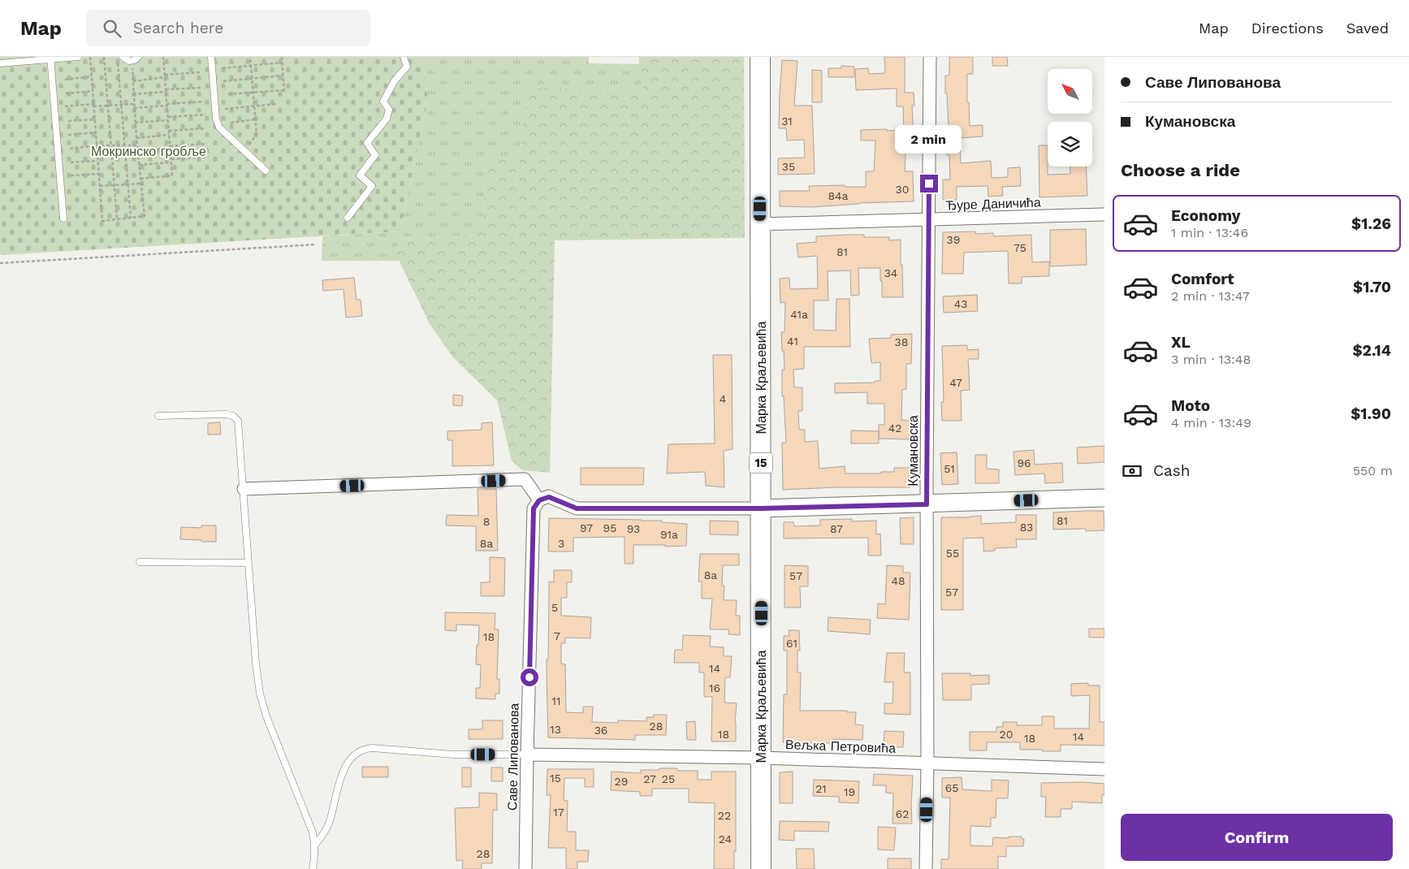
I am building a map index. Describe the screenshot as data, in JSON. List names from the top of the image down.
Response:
{
  "streets": {
    "main road": ["Марка Краљевића", "15"],
    "street": [
      "Ђуре Даничића",
      "Кумановска",
      "Вељка Петровића",
      "Саве Липованова"
    ]
  },
  "crossings": [
    ["Ђуре Даничића", "Марка Краљевића"],
    ["Ђуре Даничића", "Кумановска"],
    ["Марка Краљевића", "Вељка Петровића"],
    ["Кумановска", "Вељка Петровића"],
    ["Вељка Петровића", "Саве Липованова"]
  ],
  "parks": ["Мокринско гробље"],
  "house_numbers": [
    "31",
    "35",
    "30",
    "84a",
    "39",
    "75",
    "81",
    "34",
    "43",
    "41a",
    "41",
    "38",
    "47",
    "4",
    "42",
    "96",
    "51",
    "81",
    "8",
    "83",
    "97",
    "95",
    "93",
    "87",
    "91a",
    "8a",
    "3",
    "55",
    "8a",
    "57",
    "48",
    "57",
    "5",
    "7",
    "18",
    "61",
    "14",
    "16",
    "11",
    "28",
    "13",
    "36",
    "18",
    "20",
    "14",
    "18",
    "15",
    "27",
    "25",
    "29",
    "65",
    "21",
    "19",
    "17",
    "62",
    "22",
    "24",
    "28"
  ],
  "north": "top left",
  "page": {
    "header": "Map",
    "search": "Search here",
    "nav": ["Map", "Directions", "Saved"],
    "banner": ["Саве Липованова", "Кумановска"],
    "bubble": "2 min",
    "heading": "Choose a ride",
    "list": [
      {
        "name": "Economy",
        "note": "1 min · 13:46",
        "value": "$1.26"
      },
      {
        "name": "Comfort",
        "note": "2 min · 13:47",
        "value": "$1.70"
      },
      {
        "name": "XL",
        "note": "3 min · 13:48",
        "value": "$2.14"
      },
      {
        "name": "Moto",
        "note": "4 min · 13:49",
        "value": "$1.90"
      }
    ],
    "pay": ["Cash", "550 m"],
    "buttons": "Confirm"
  }
}
